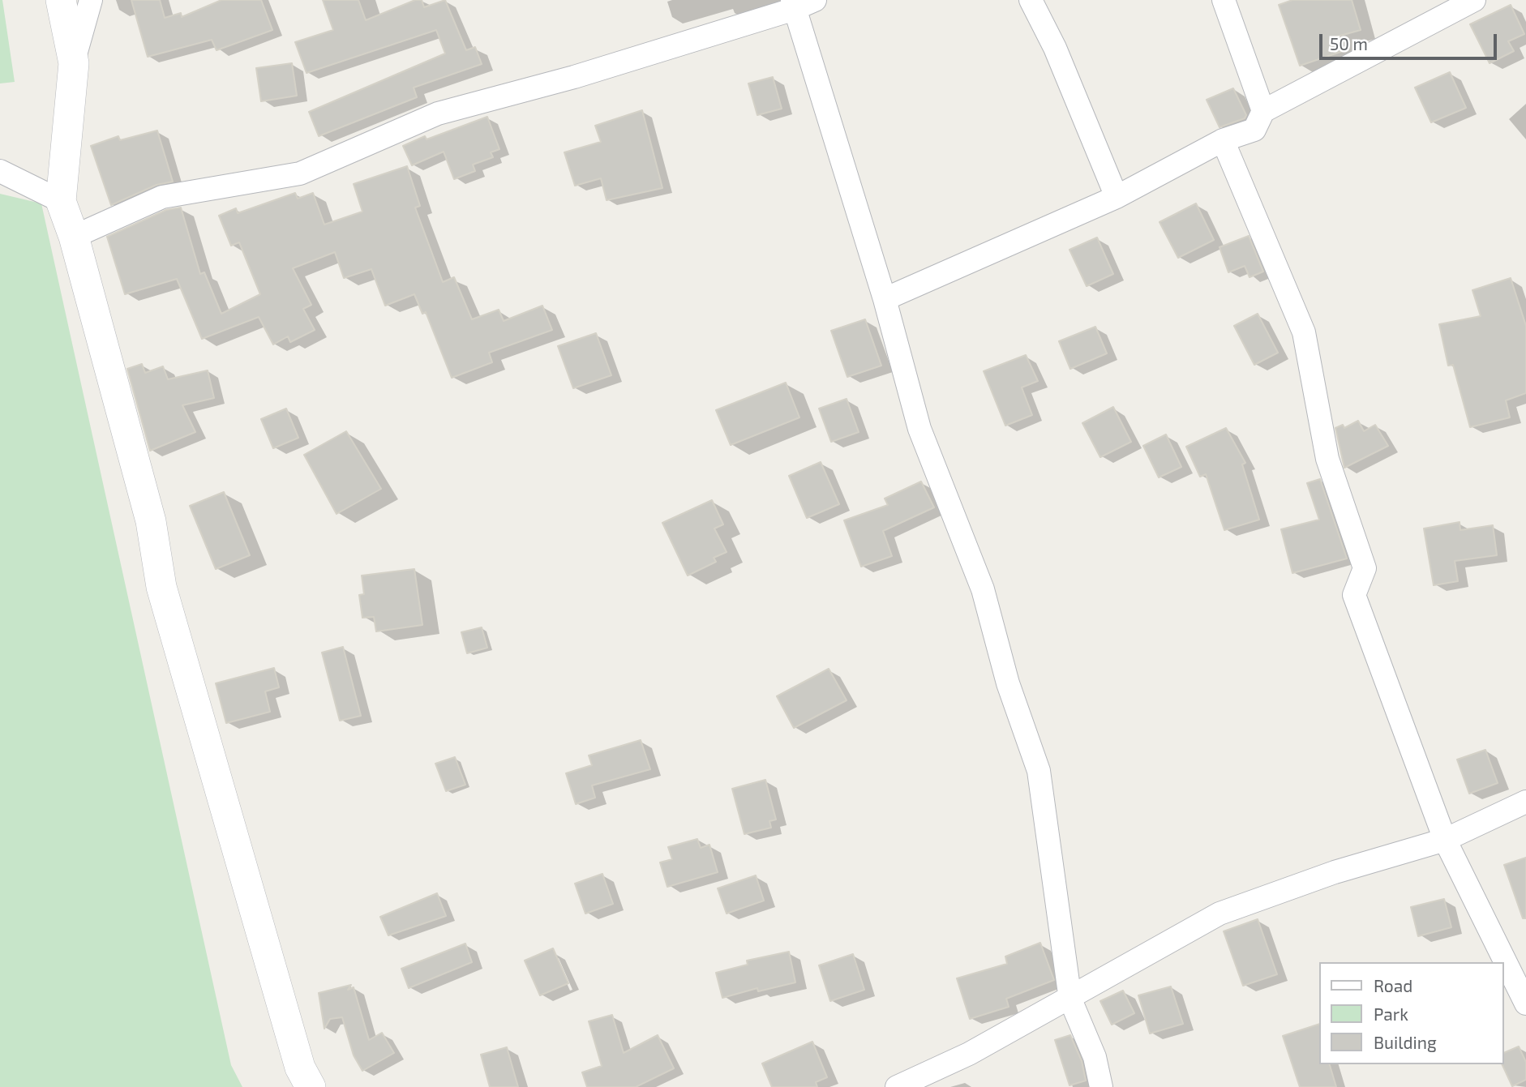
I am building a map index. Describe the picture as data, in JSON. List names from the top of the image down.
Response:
{
  "legend": ["Road", "Park", "Building"],
  "scale_bar": "50 m"
}
